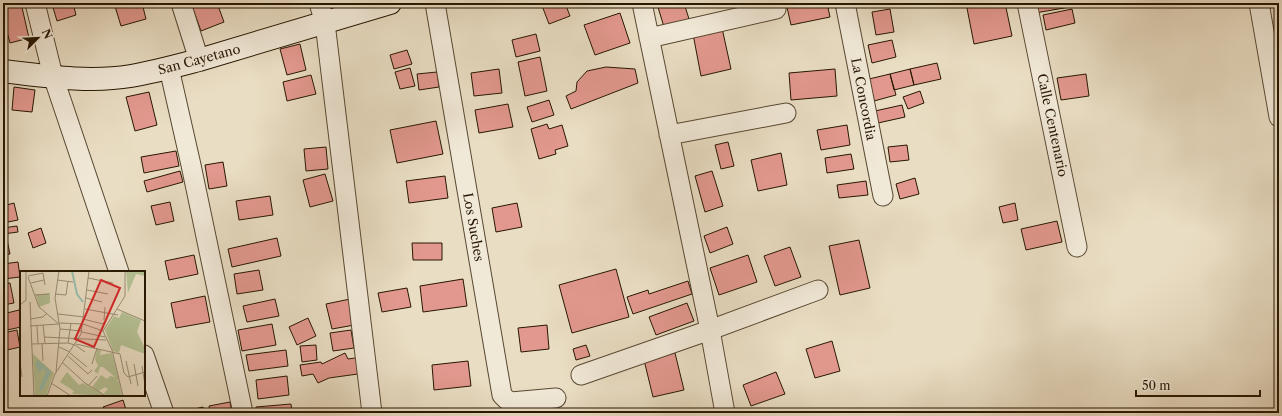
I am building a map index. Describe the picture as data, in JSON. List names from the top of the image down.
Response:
{
  "streets": {
    "main road": ["San Cayetano"],
    "street": ["La Concordia", "Calle Centenario", "Los Suches"]
  },
  "scale_bar": "50 m",
  "north": "top right"
}
